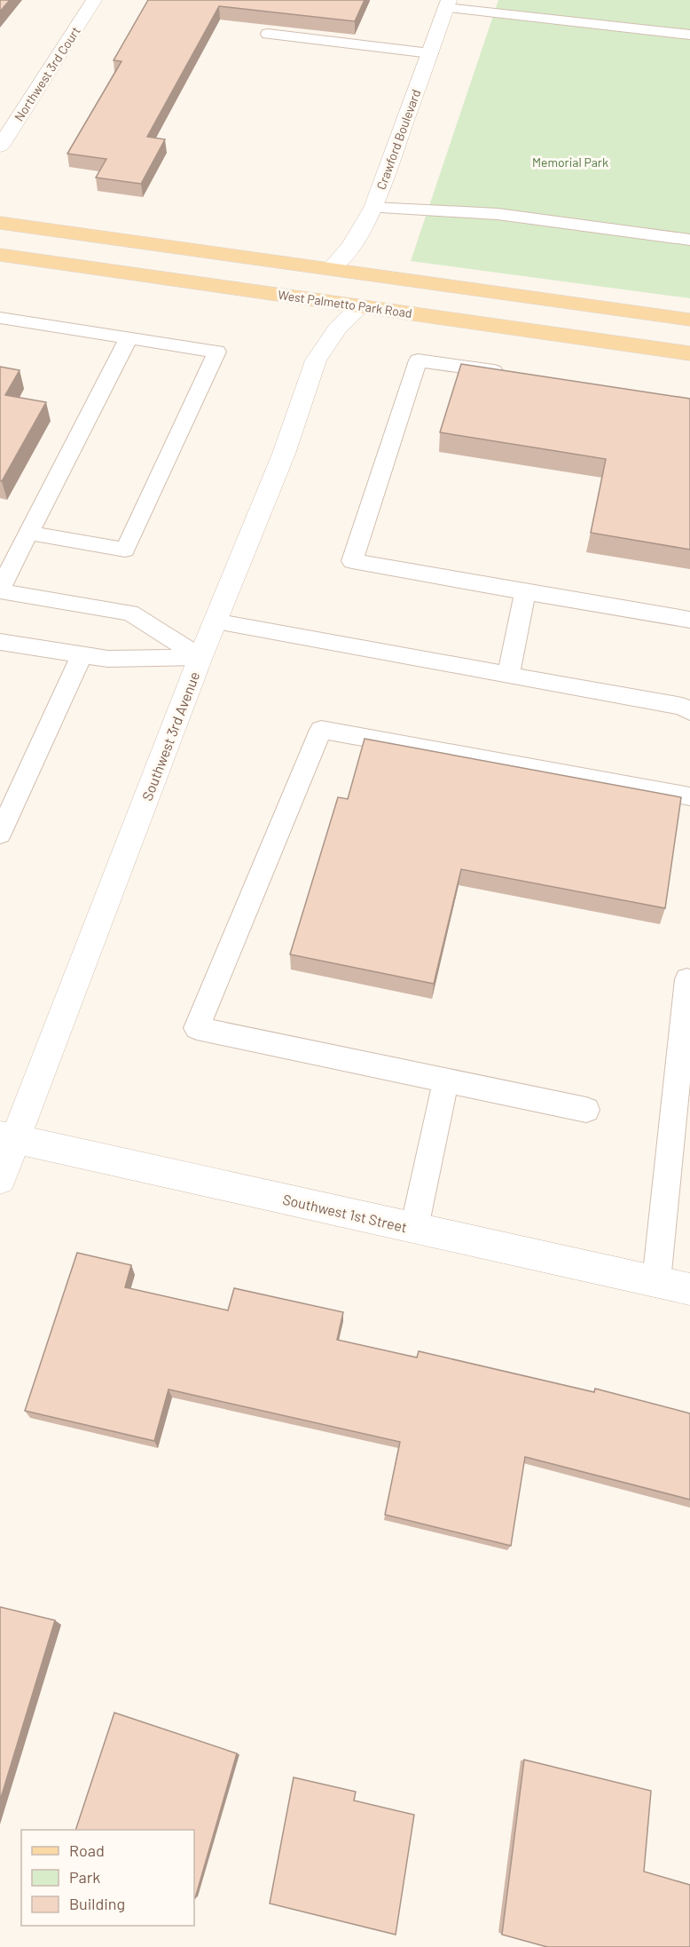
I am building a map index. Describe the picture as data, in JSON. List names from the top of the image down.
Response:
{
  "streets": {
    "main road": ["West Palmetto Park Road"],
    "street": [
      "Northwest 3rd Court",
      "Crawford Boulevard",
      "Southwest 3rd Avenue",
      "Southwest 1st Street"
    ]
  },
  "crossings": [
    ["West Palmetto Park Road", "Southwest 3rd Avenue"],
    ["Southwest 3rd Avenue", "Southwest 1st Street"]
  ],
  "parks": ["Memorial Park"],
  "legend": ["Road", "Park", "Building"]
}
